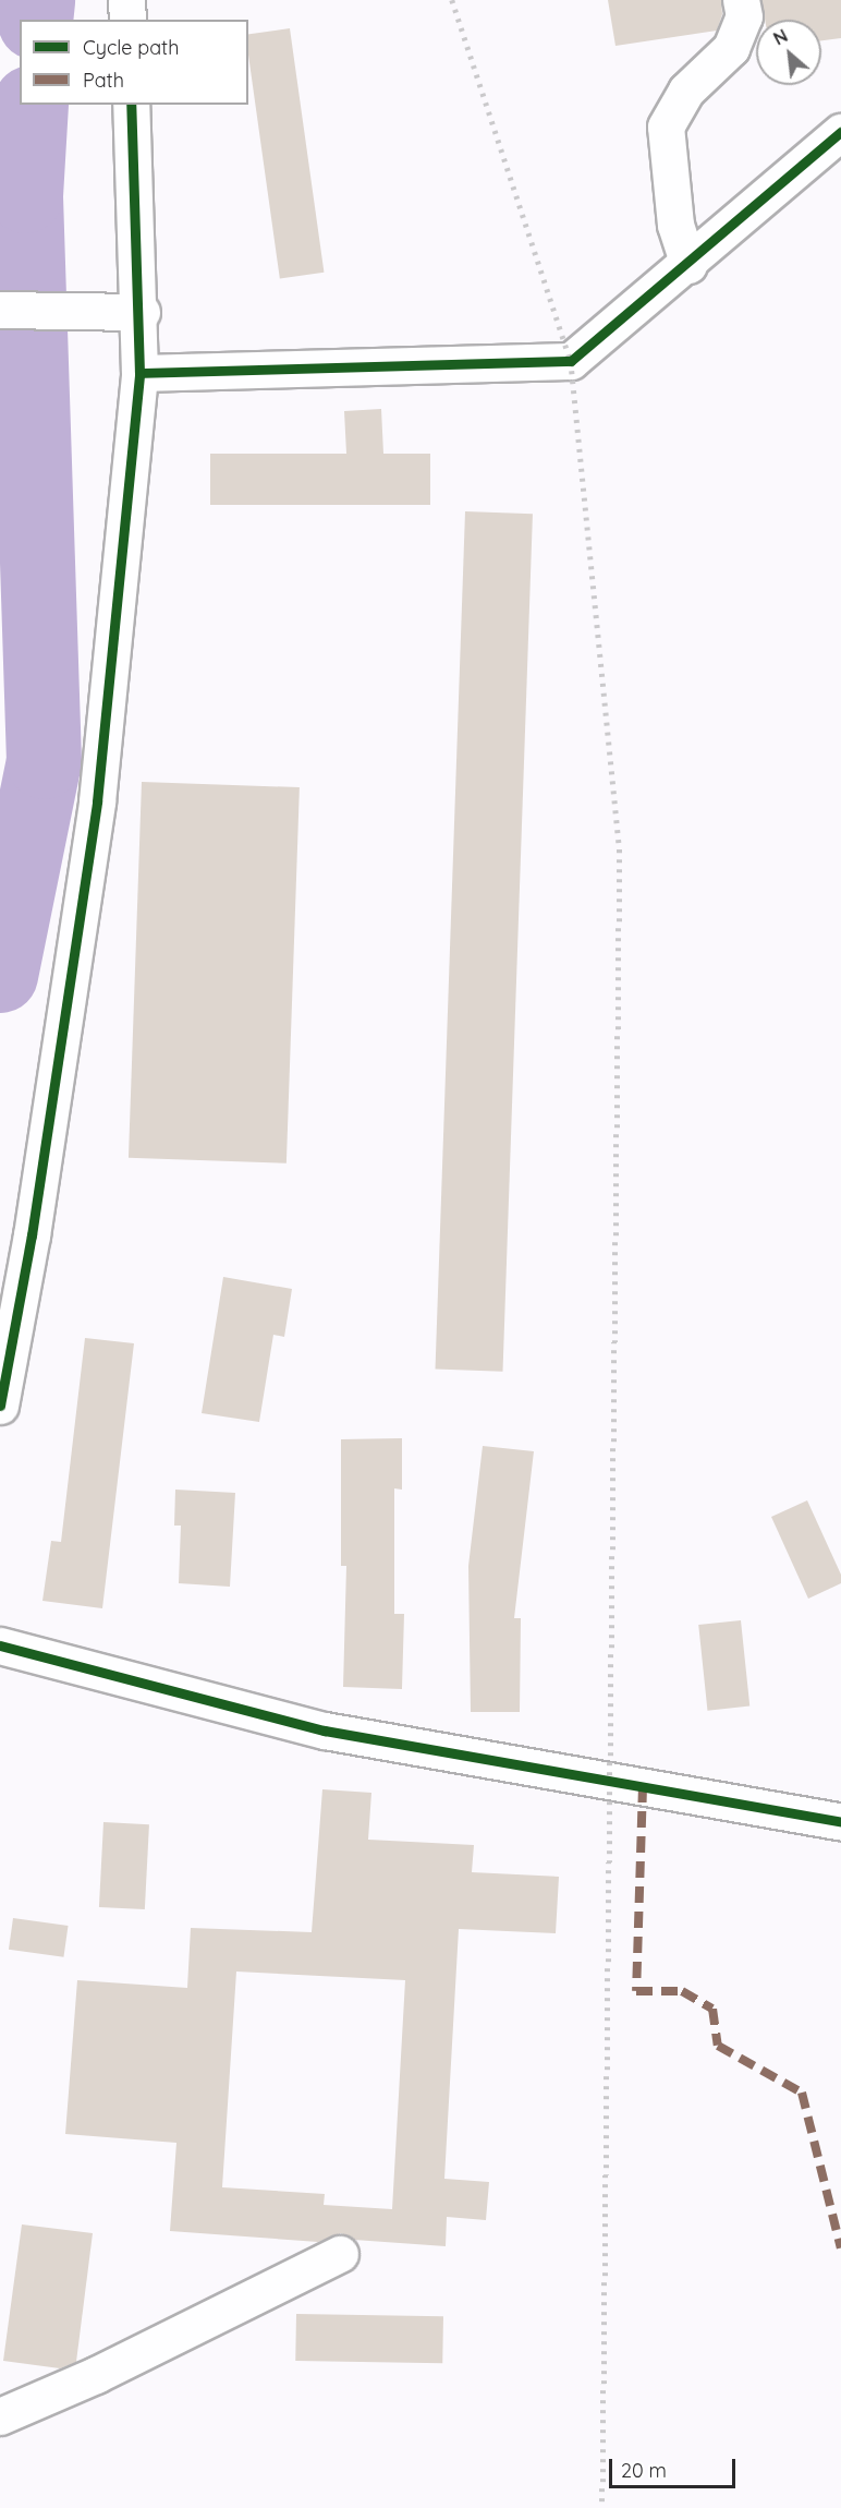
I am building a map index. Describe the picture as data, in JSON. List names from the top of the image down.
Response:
{
  "legend": ["Cycle path", "Path"],
  "scale_bar": "20 m",
  "north": "top left"
}
